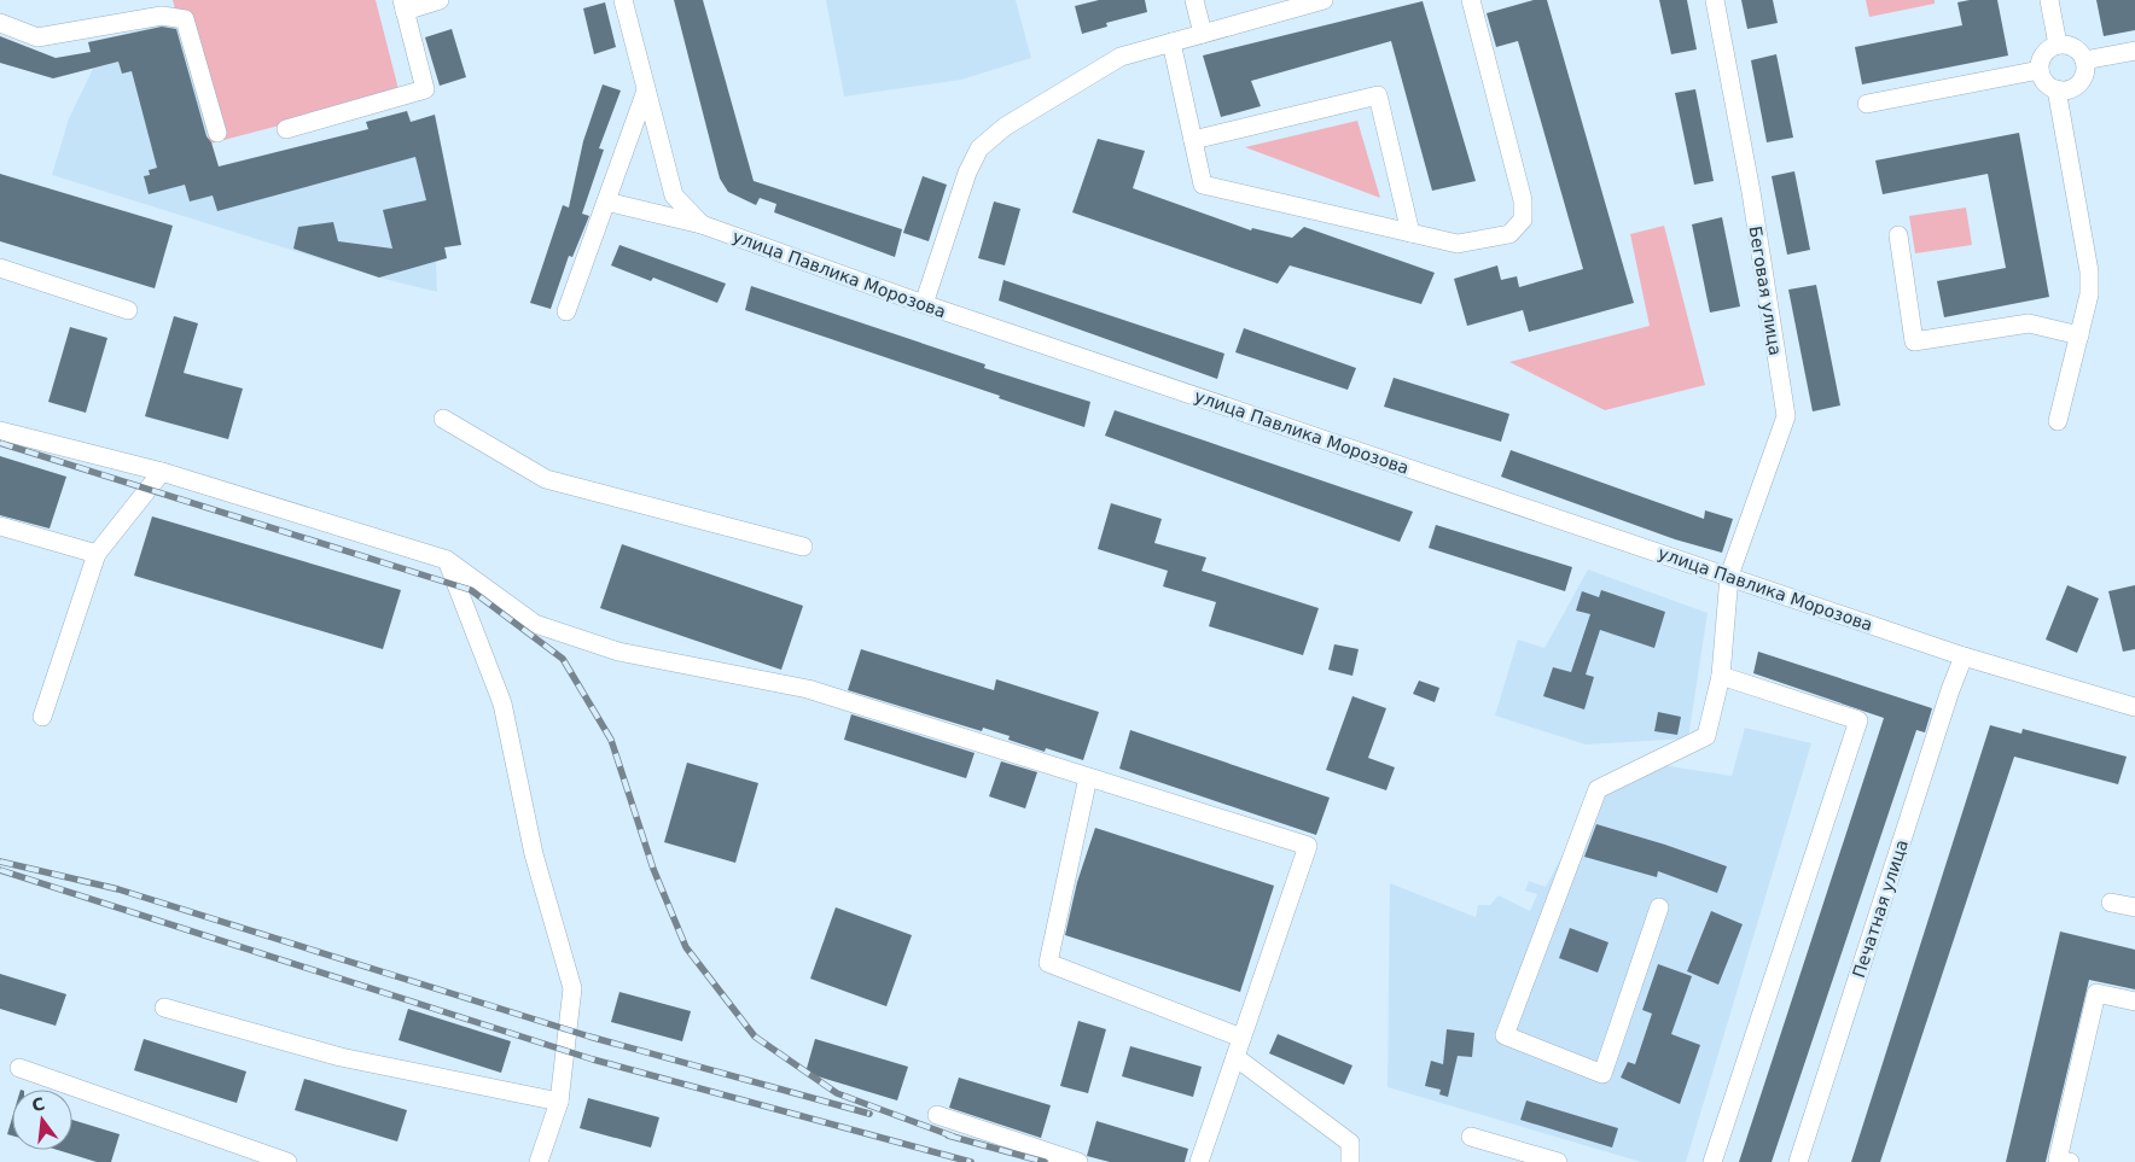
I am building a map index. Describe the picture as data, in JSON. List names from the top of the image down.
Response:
{
  "streets": {
    "street": ["улица Павлика Морозова", "Беговая улица", "Печатная улица"]
  },
  "crossings": [
    ["улица Павлика Морозова", "Беговая улица"],
    ["улица Павлика Морозова", "Печатная улица"]
  ],
  "north": "top"
}
